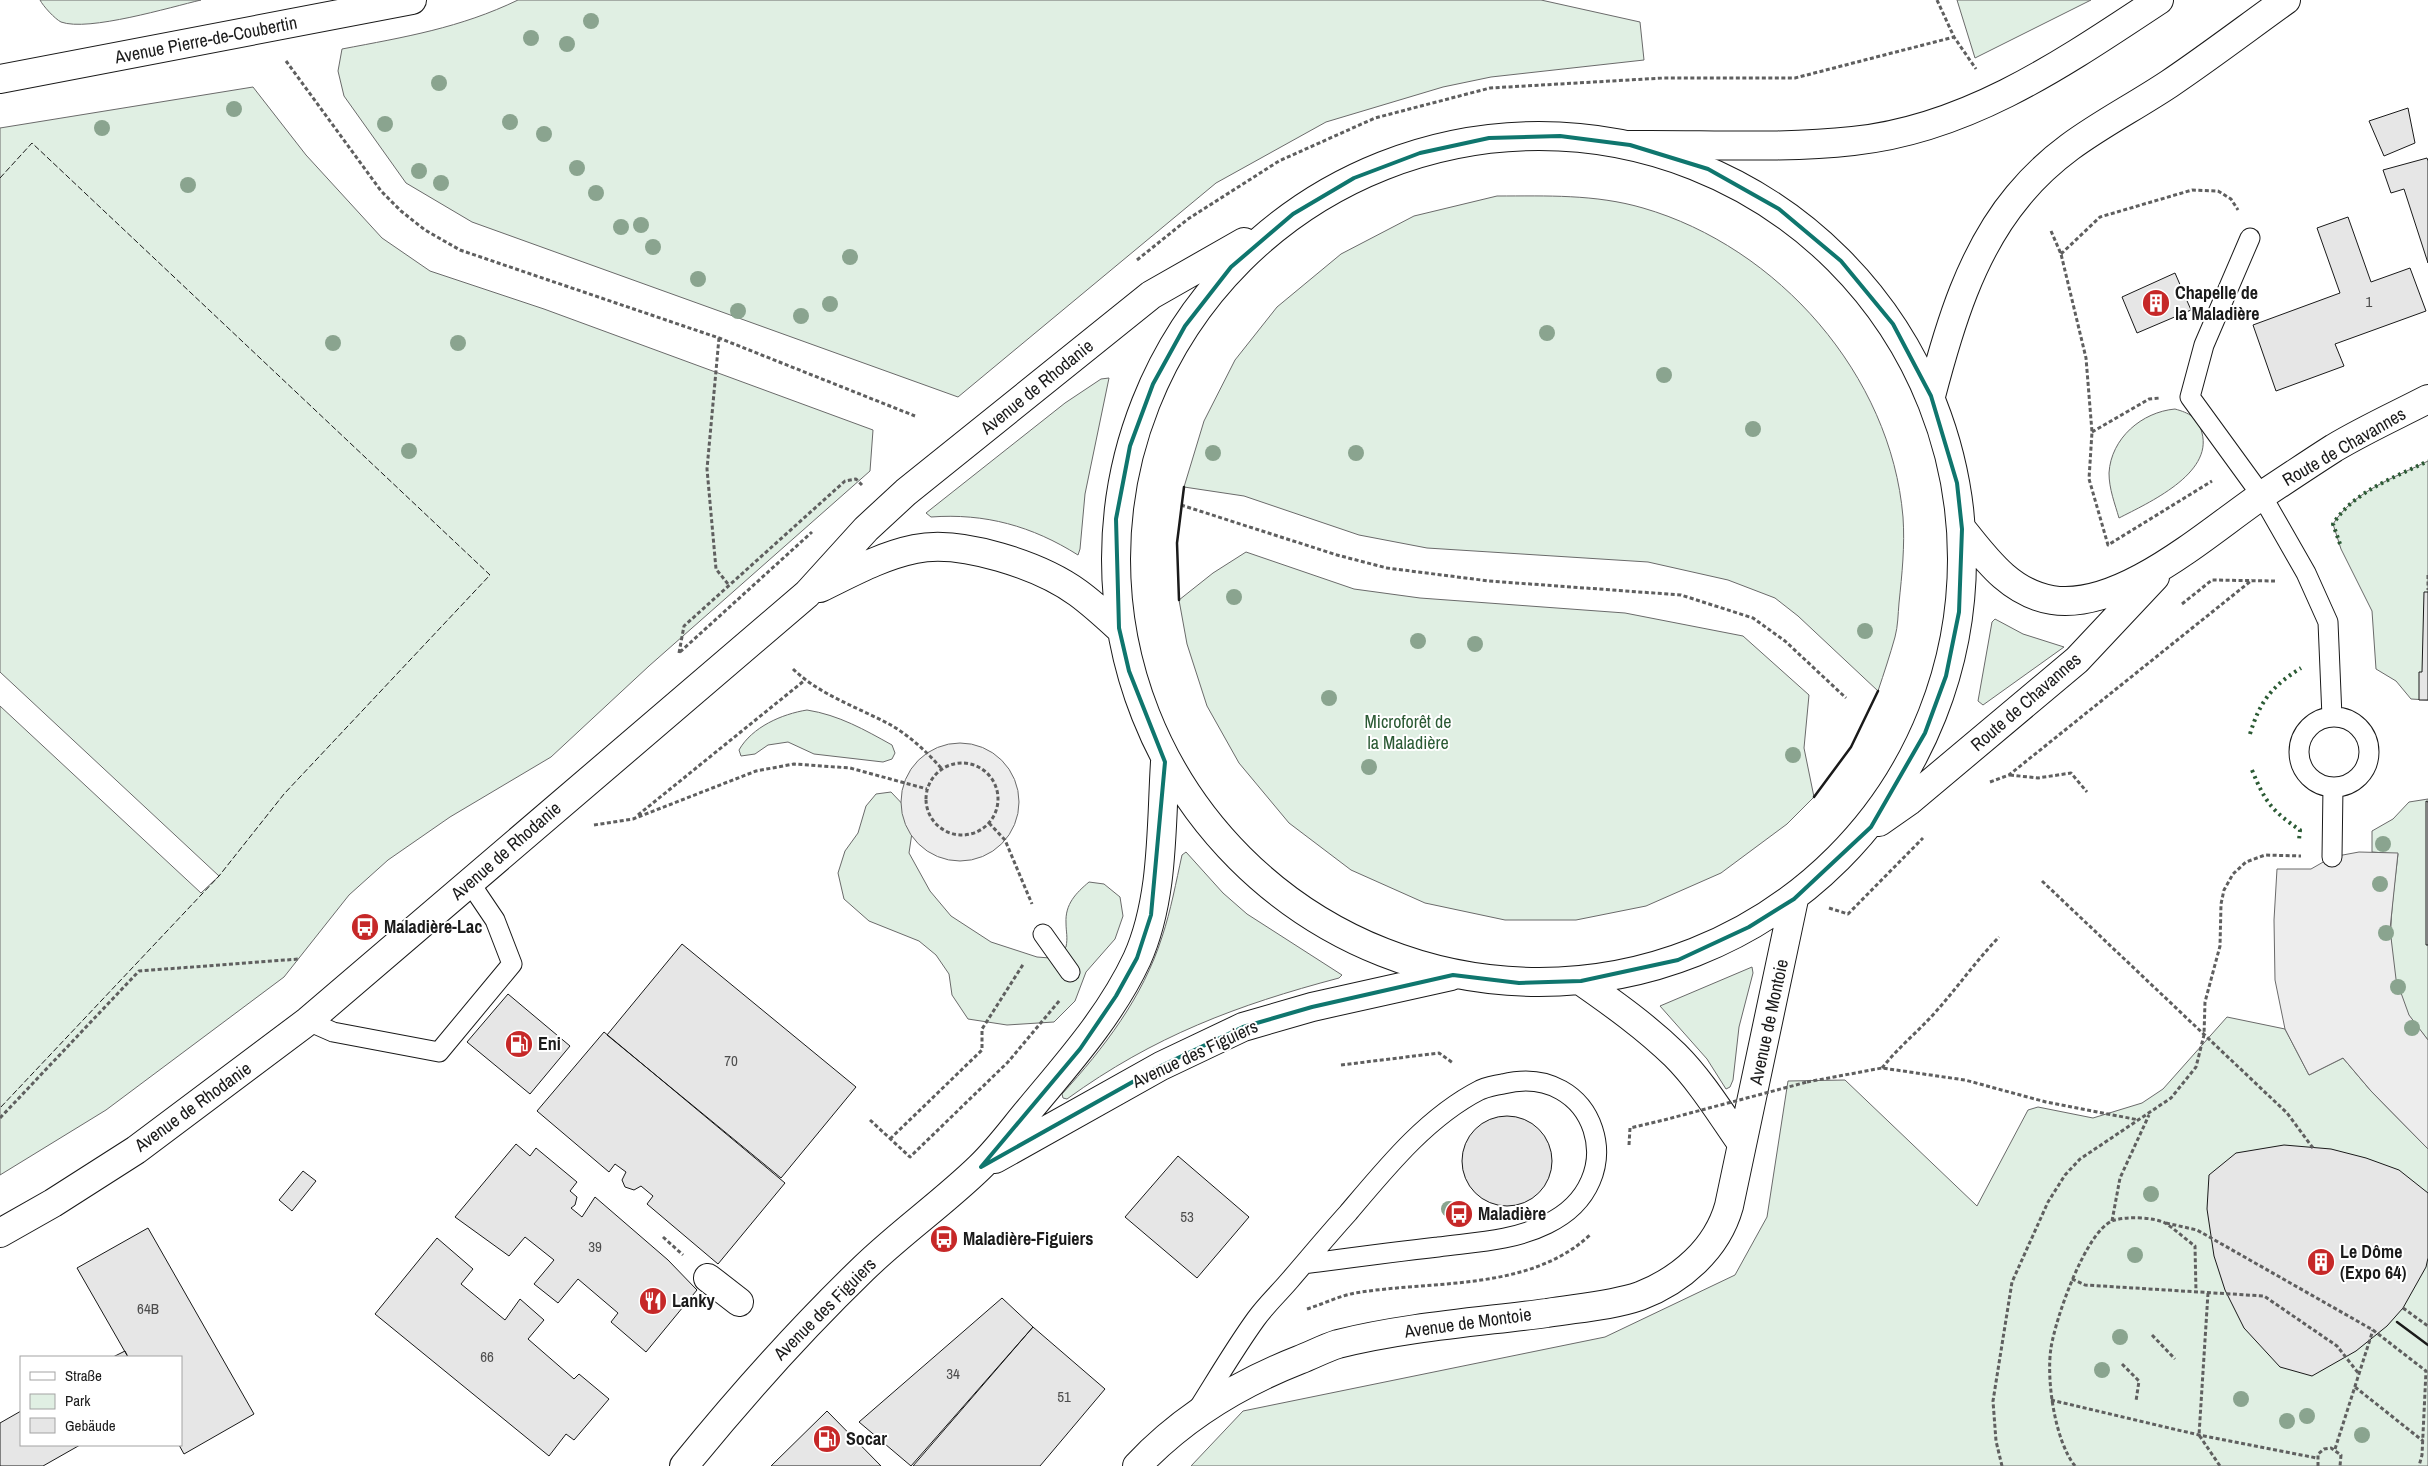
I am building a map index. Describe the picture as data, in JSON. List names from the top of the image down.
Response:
{
  "streets": {
    "main road": [
      "Avenue Pierre-de-Coubertin",
      "Avenue de Rhodanie",
      "Route de Chavannes",
      "Avenue de Montoie",
      "Avenue des Figuiers"
    ]
  },
  "parks": ["Microforêt de la Maladière"],
  "places": {
    "building": ["Chapelle de la Maladière", "Le Dôme (Expo 64)"],
    "bus stop": ["Maladière-Lac", "Maladière", "Maladière-Figuiers"],
    "fuel station": ["Eni", "Socar"],
    "restaurant": ["Lanky"]
  },
  "house_numbers": [
    "1",
    "70",
    "53",
    "39",
    "64B",
    "66",
    "34",
    "51"
  ],
  "legend": ["Straße", "Park", "Gebäude"]
}
